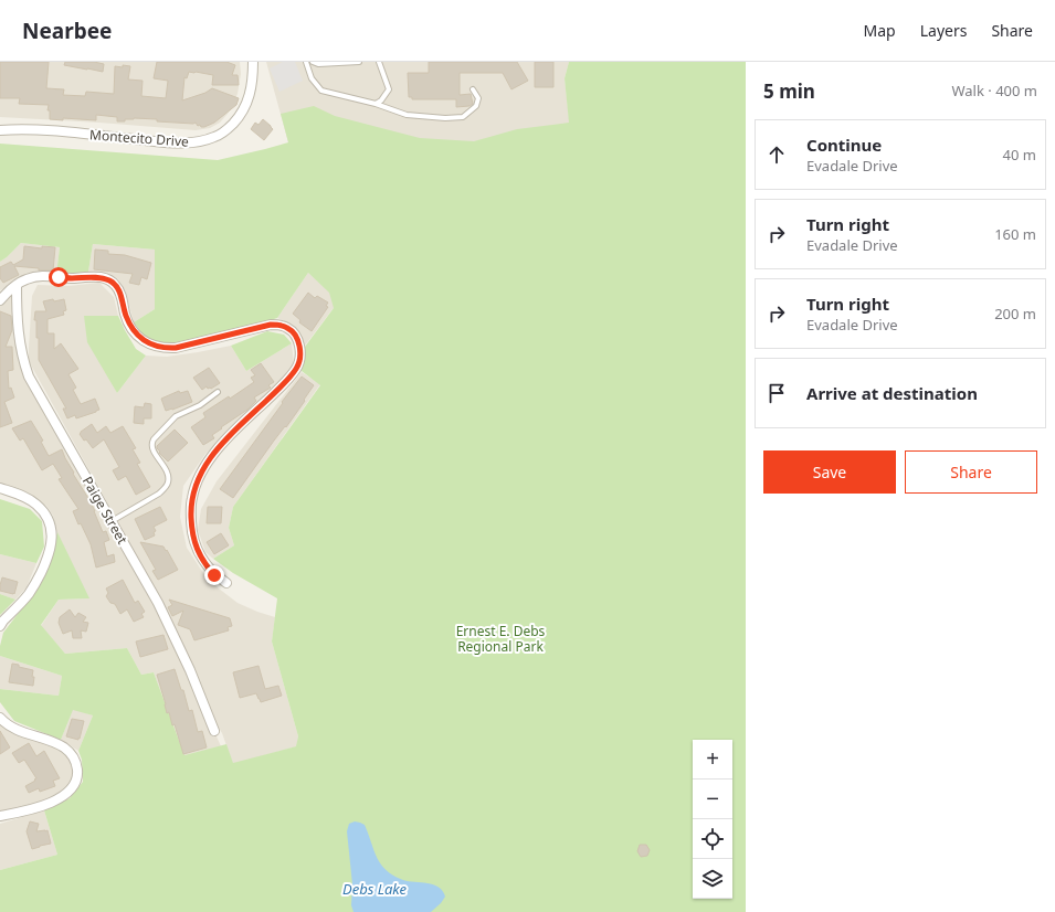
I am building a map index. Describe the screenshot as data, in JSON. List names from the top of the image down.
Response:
{
  "streets": {
    "street": ["Montecito Drive", "Paige Street"]
  },
  "water": ["Debs Lake"],
  "parks": ["Ernest E. Debs Regional Park"],
  "page": {
    "header": "Nearbee",
    "nav": ["Map", "Layers", "Share"],
    "heading": ["5 min", "Walk · 400 m"],
    "list": [
      ["Continue", "Evadale Drive", "40 m"],
      ["Turn right", "Evadale Drive", "160 m"],
      ["Turn right", "Evadale Drive", "200 m"],
      "Arrive at destination"
    ],
    "buttons": ["Save", "Share"],
    "map_buttons": ["+", "−"]
  }
}
